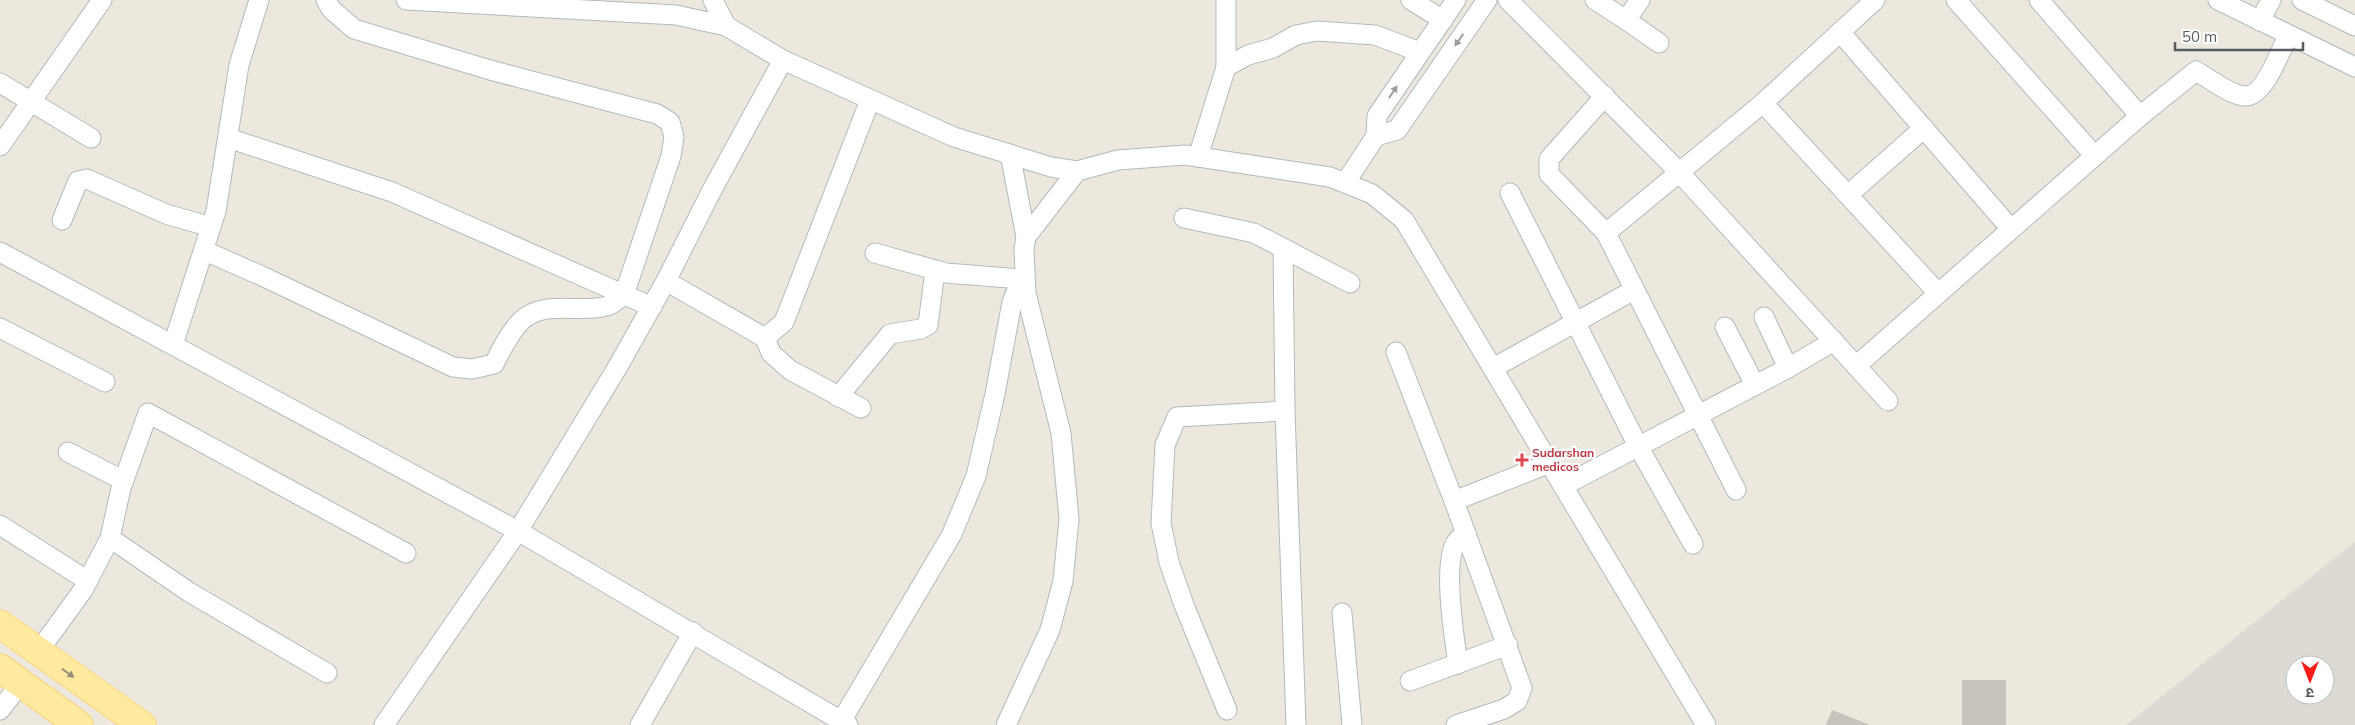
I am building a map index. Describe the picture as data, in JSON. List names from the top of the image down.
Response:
{
  "places": {
    "health": ["Sudarshan medicos"]
  },
  "scale_bar": "50 m",
  "north": "bottom"
}
